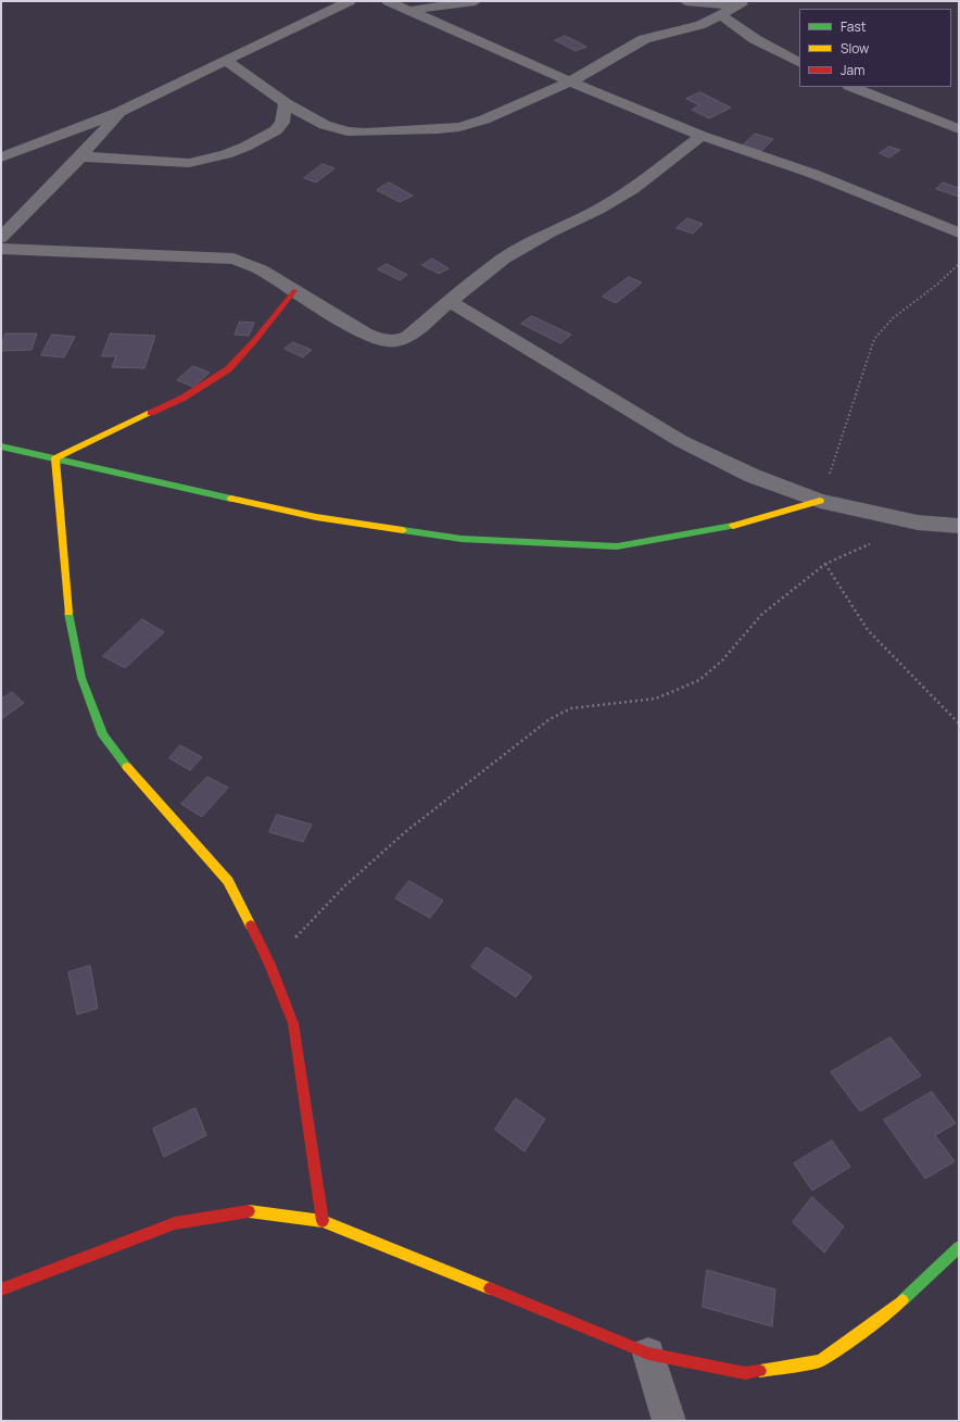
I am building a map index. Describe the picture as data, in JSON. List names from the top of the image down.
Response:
{
  "legend": ["Fast", "Slow", "Jam"]
}
